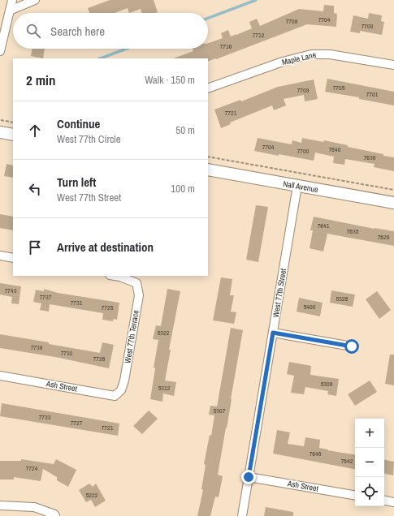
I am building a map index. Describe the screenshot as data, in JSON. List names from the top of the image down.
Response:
{
  "streets": {
    "main road": ["Nall Avenue"],
    "street": [
      "Maple Lane",
      "West 77th Street",
      "West 77th Terrace",
      "Ash Street"
    ]
  },
  "crossings": [
    ["Nall Avenue", "West 77th Street"],
    ["West 77th Street", "Ash Street"],
    ["West 77th Terrace", "Ash Street"]
  ],
  "house_numbers": [
    "7704",
    "7708",
    "7700",
    "7712",
    "7716",
    "7705",
    "7709",
    "7701",
    "7721",
    "7704",
    "7640",
    "7700",
    "7638",
    "7641",
    "7635",
    "7629",
    "7743",
    "7737",
    "5326",
    "7731",
    "5400",
    "7725",
    "5322",
    "7738",
    "7732",
    "7726",
    "5308",
    "5312",
    "5307",
    "7733",
    "7727",
    "7721",
    "7646",
    "7642",
    "7724",
    "5222"
  ],
  "page": {
    "search": "Search here",
    "heading": ["2 min", "Walk · 150 m"],
    "list": [
      ["Continue", "West 77th Circle", "50 m"],
      ["Turn left", "West 77th Street", "100 m"],
      "Arrive at destination"
    ],
    "map_buttons": ["+", "−"]
  }
}
